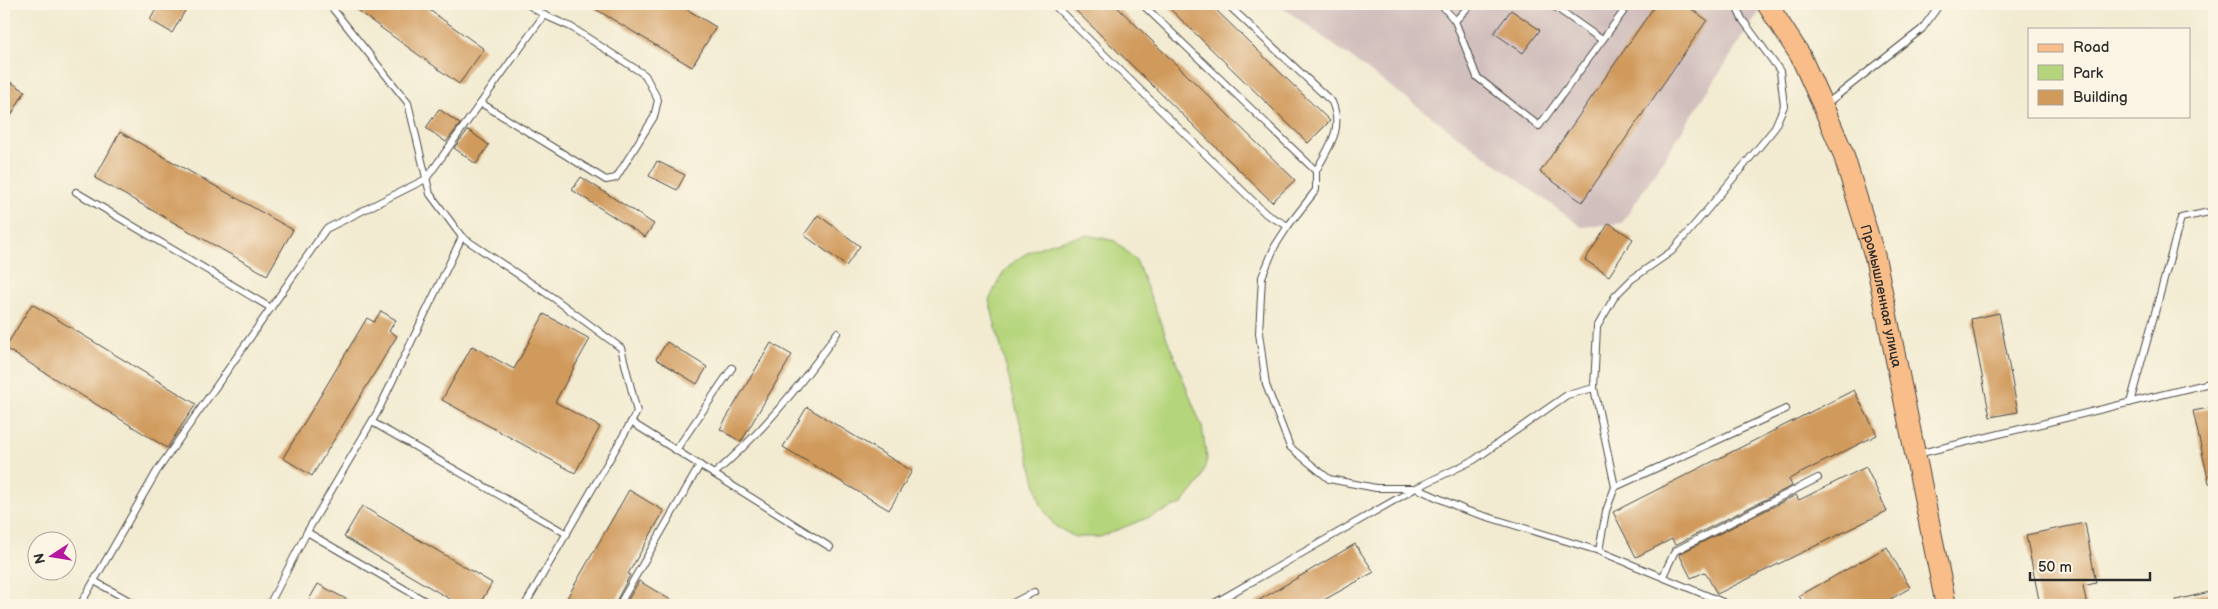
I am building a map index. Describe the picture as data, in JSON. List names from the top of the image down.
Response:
{
  "streets": {
    "main road": ["Промышленная улица"]
  },
  "legend": ["Road", "Park", "Building"],
  "scale_bar": "50 m",
  "north": "left"
}
